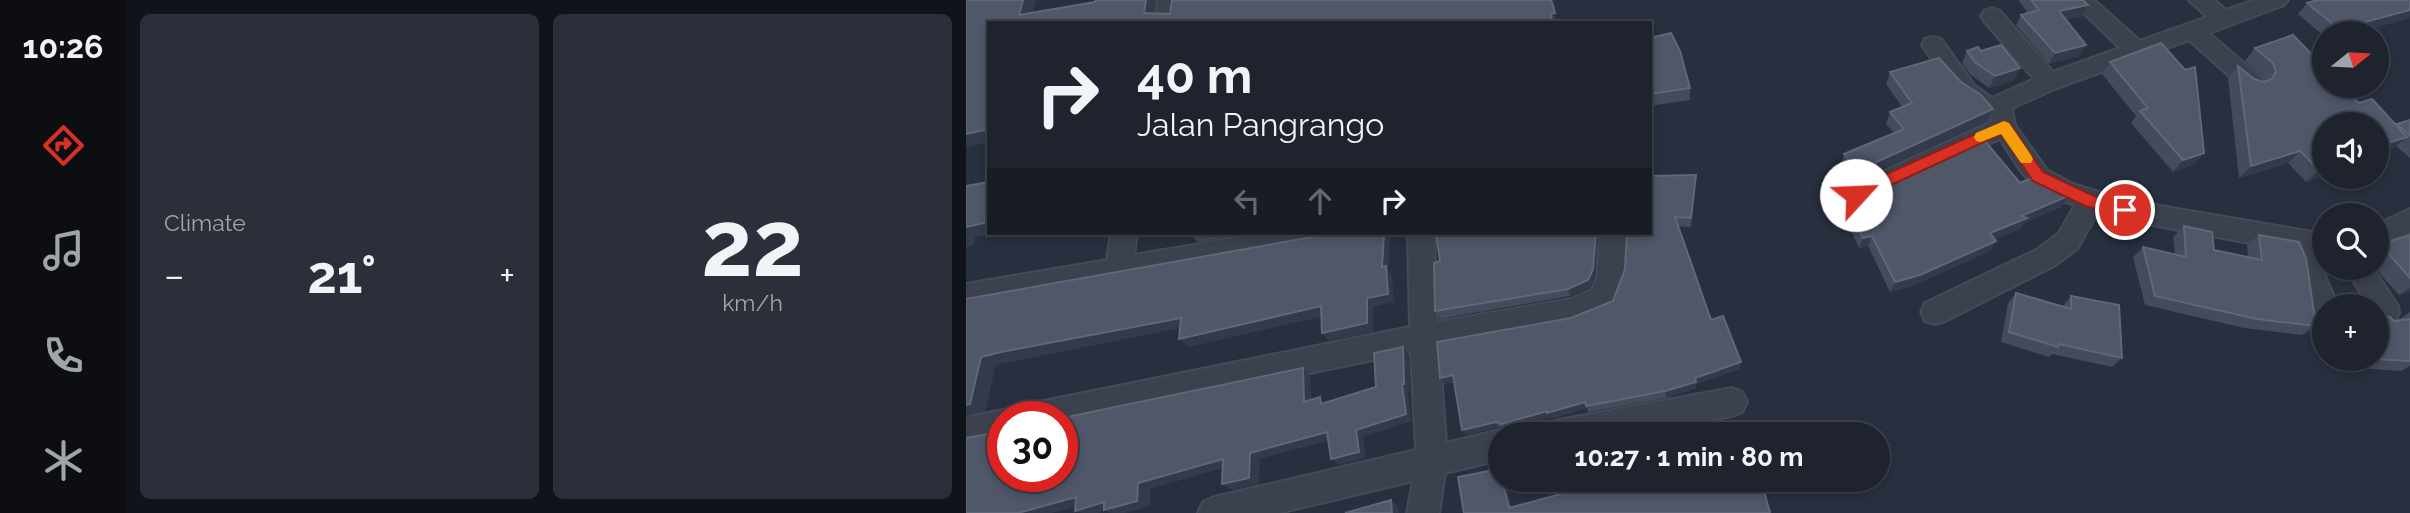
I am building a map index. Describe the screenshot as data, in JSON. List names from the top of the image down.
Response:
{
  "north": "right",
  "page": {
    "tabs": "10:26",
    "tile": [
      "Climate",
      ["22", "km/h"]
    ],
    "map_buttons": "+",
    "turn": ["40 m", "Jalan Pangrango"],
    "heat": ["−", "21°", "+"],
    "limit": "30",
    "trip": "10:27 · 1 min · 80 m"
  }
}
